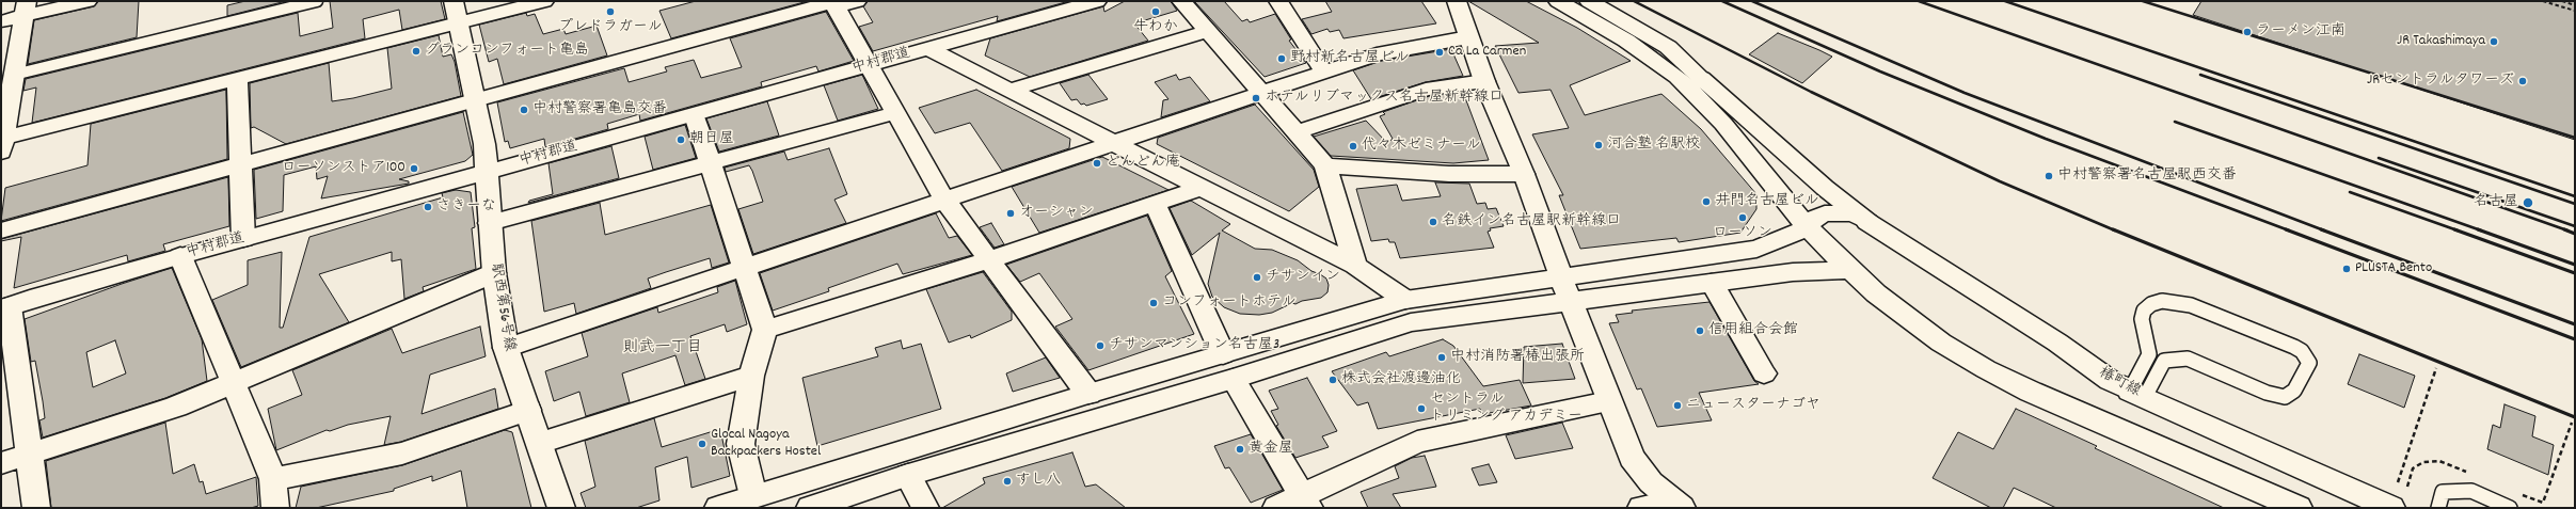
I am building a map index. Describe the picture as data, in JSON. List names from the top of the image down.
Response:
{
  "streets": {
    "street": ["中村郡道", "駅西第56号線", "椿町線"]
  },
  "crossings": [
    ["中村郡道", "駅西第56号線"]
  ],
  "districts": ["則武一丁目"],
  "places": [
    "プレドラガール",
    "牛わか",
    "ラーメン江南",
    "JR Takashimaya",
    "グランコンフォート亀島",
    "Ca La Carmen",
    "野村新名古屋ビル",
    "JRセントラルタワーズ",
    "ホテルリブマックス名古屋新幹線口",
    "中村警察署亀島交番",
    "朝日屋",
    "河合塾 名駅校",
    "代々木ゼミナール",
    "どんどん庵",
    "ローソンストア100",
    "中村警察署名古屋駅西交番",
    "井門名古屋ビル",
    "名古屋",
    "さきーな",
    "オーシャン",
    "ローソン",
    "名鉄イン名古屋駅新幹線口",
    "PLUSTA Bento",
    "チサンイン",
    "コンフォートホテル",
    "信用組合会館",
    "チサンマンション名古屋3",
    "中村消防署椿出張所",
    "株式会社渡邊油化",
    "ニュースターナゴヤ",
    "セントラル トリミング アカデミー",
    "Glocal Nagoya Backpackers Hostel",
    "黄金屋",
    "すし八"
  ]
}
